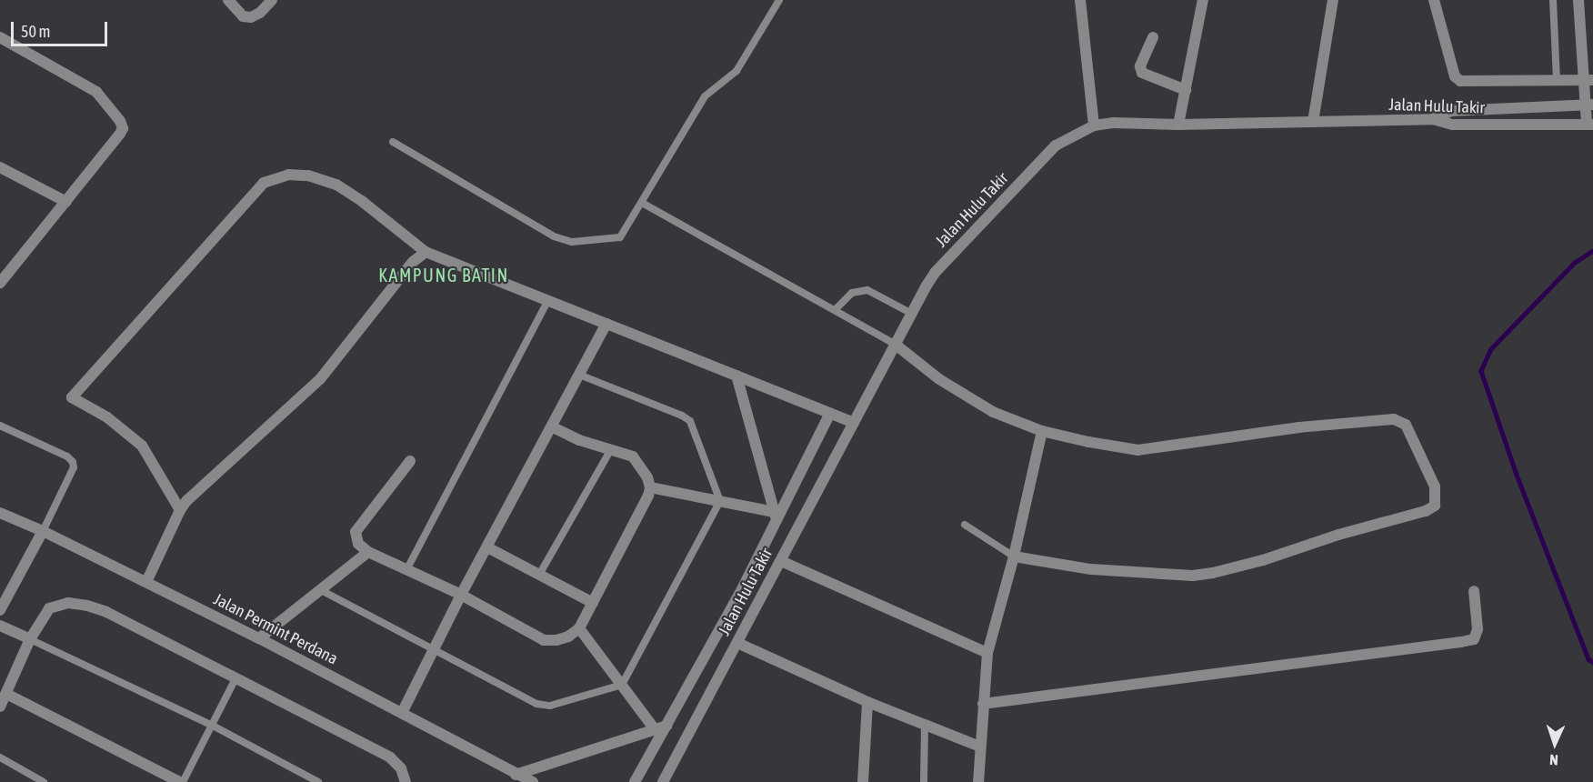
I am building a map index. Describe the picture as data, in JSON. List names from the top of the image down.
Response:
{
  "streets": {
    "street": ["Jalan Hulu Takir", "Jalan Permint Perdana"]
  },
  "districts": ["KAMPUNG BATIN"],
  "scale_bar": "50 m",
  "north": "bottom"
}
